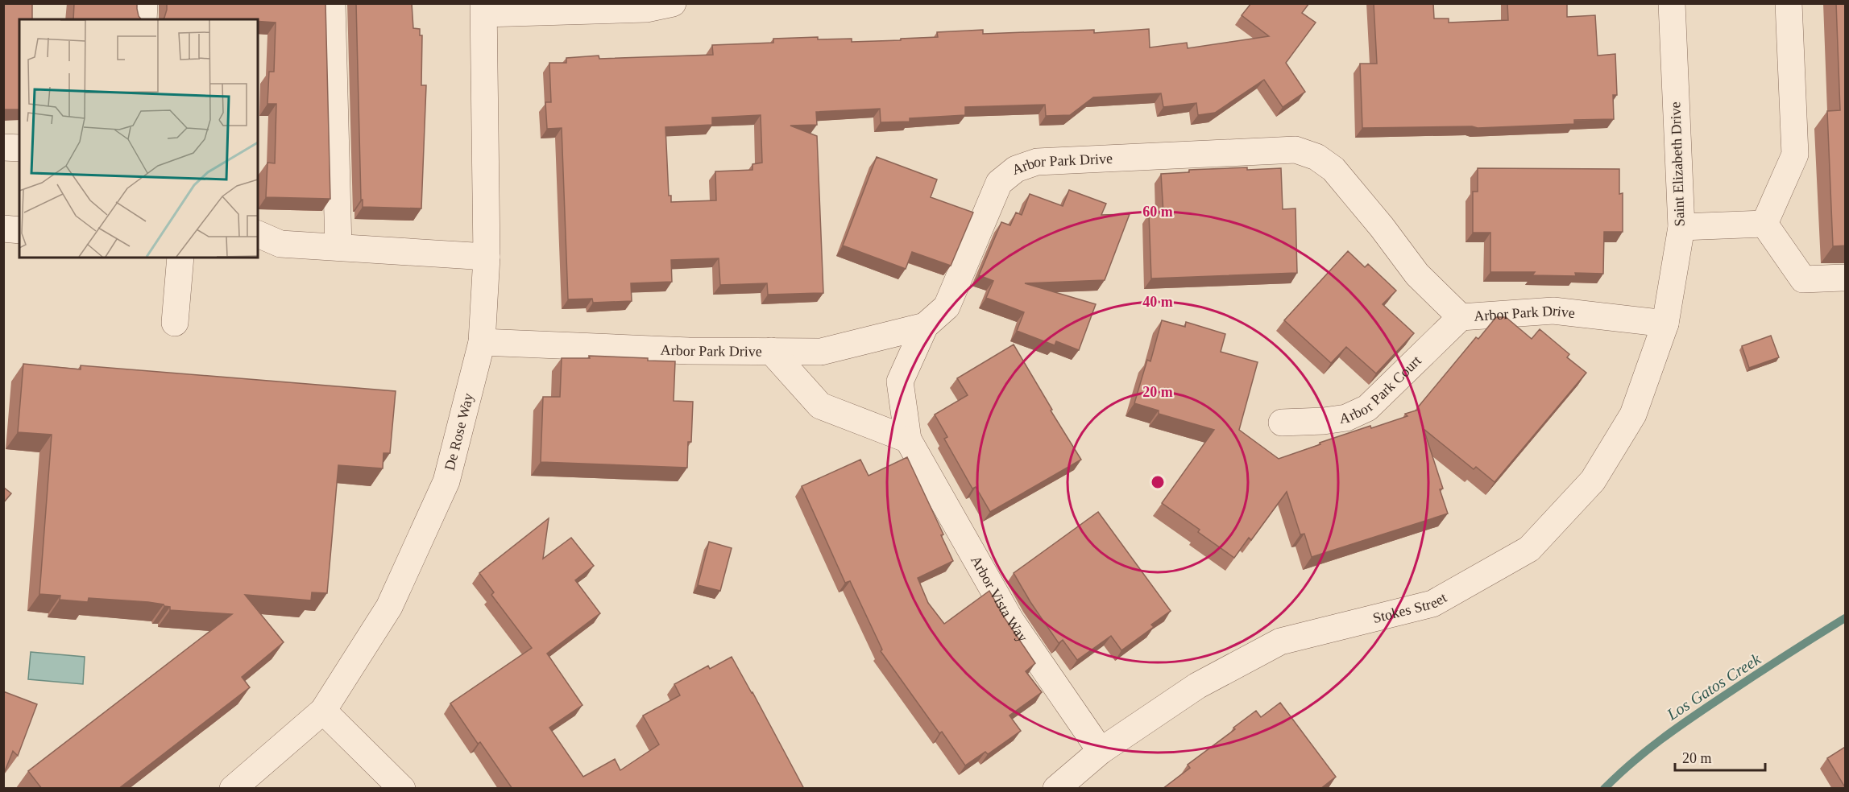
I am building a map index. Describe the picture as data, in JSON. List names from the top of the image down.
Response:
{
  "streets": {
    "street": [
      "Saint Elizabeth Drive",
      "Arbor Park Drive",
      "Arbor Park Court",
      "De Rose Way",
      "Arbor Vista Way",
      "Stokes Street"
    ]
  },
  "crossings": [
    ["Saint Elizabeth Drive", "Arbor Park Drive"],
    ["Saint Elizabeth Drive", "Stokes Street"],
    ["Arbor Park Drive", "Arbor Park Court"],
    ["Arbor Park Drive", "De Rose Way"],
    ["Arbor Park Drive", "Arbor Vista Way"],
    ["Arbor Park Drive", "Stokes Street"],
    ["Arbor Vista Way", "Stokes Street"]
  ],
  "water": ["Los Gatos Creek"],
  "scale_bar": "20 m",
  "rings": ["60 m", "40 m", "20 m"]
}
